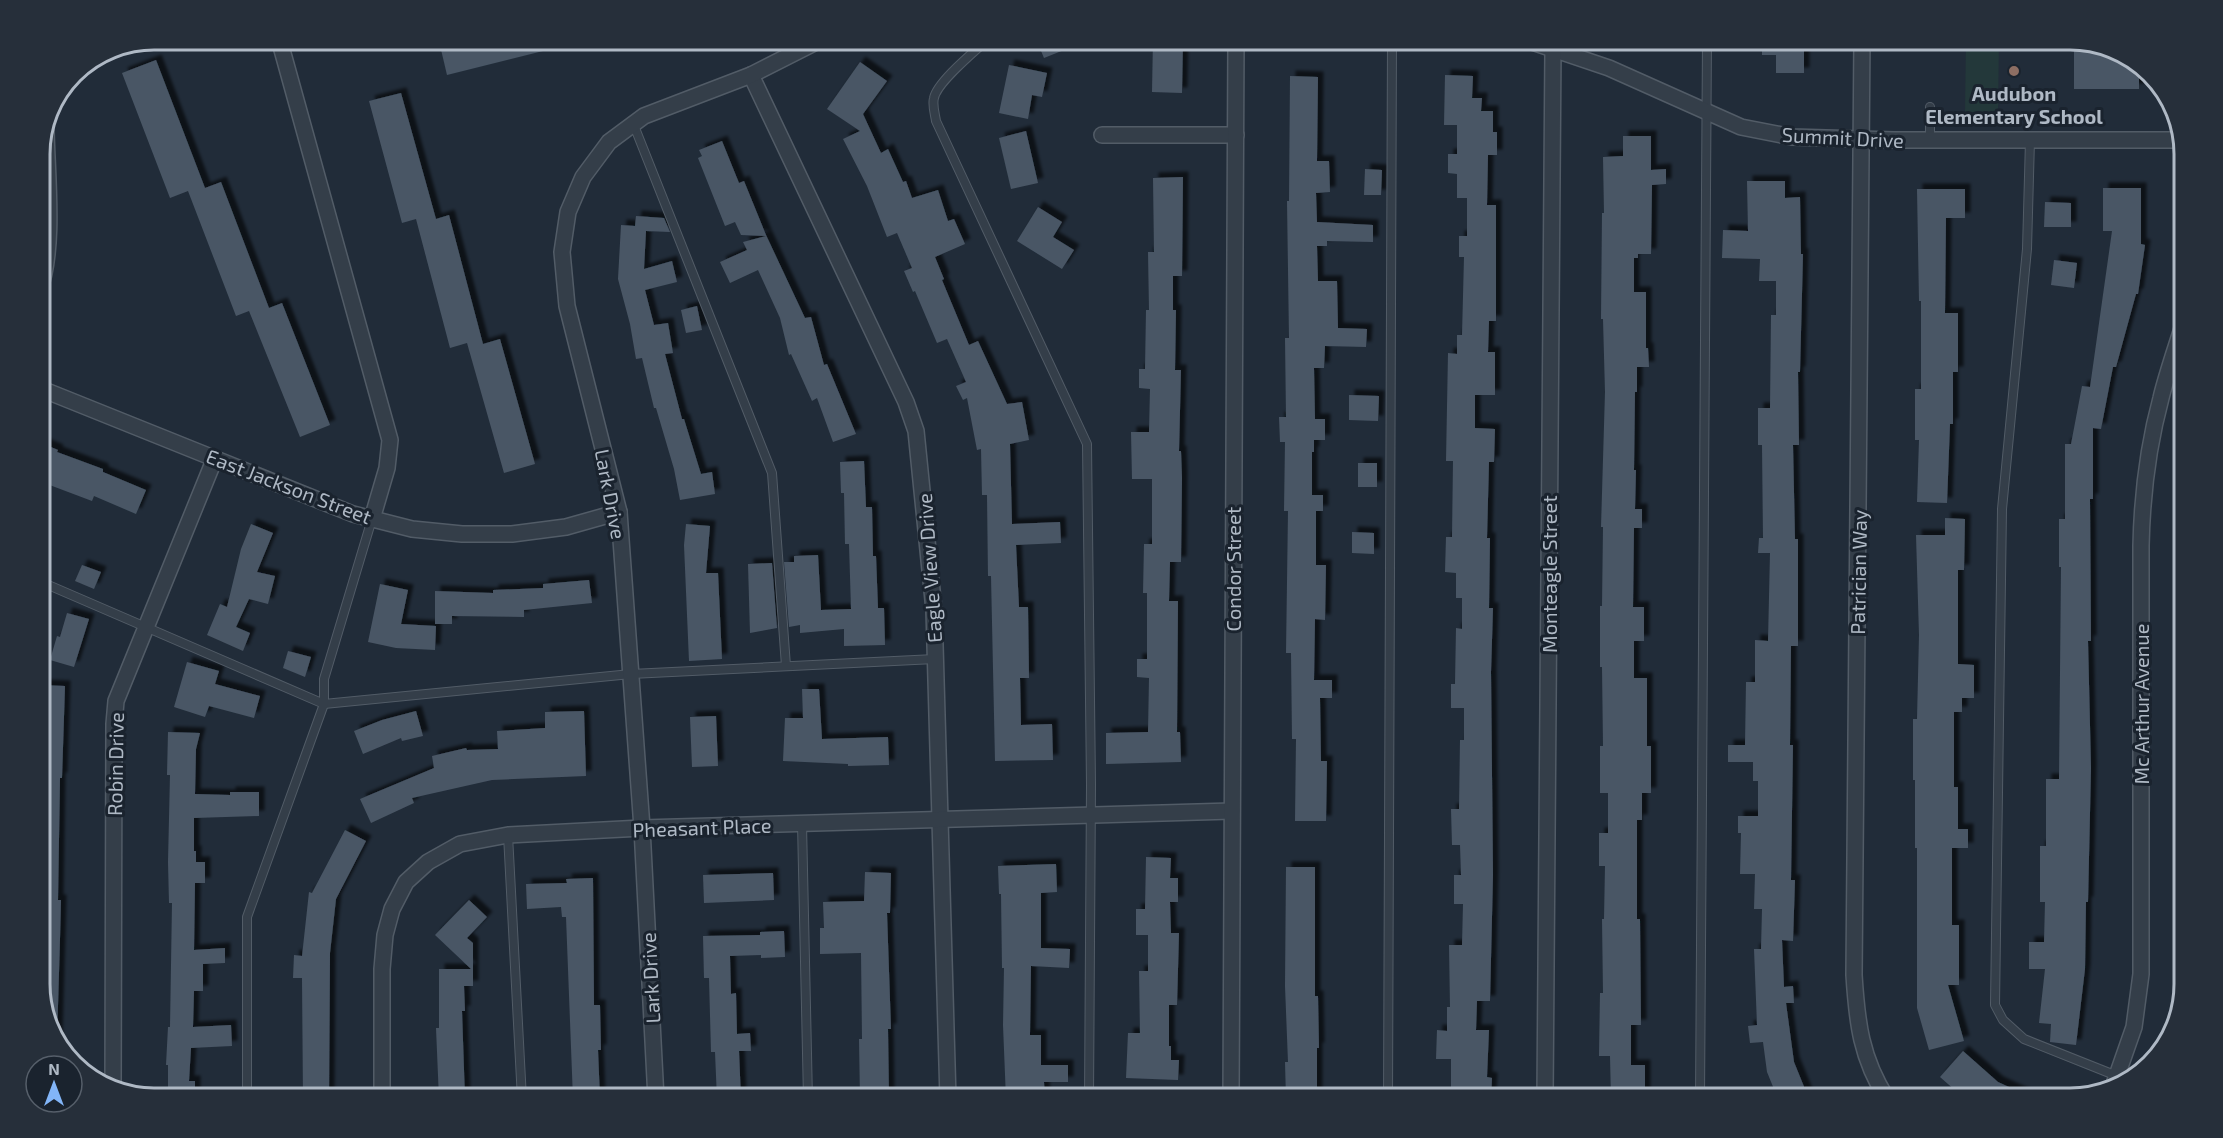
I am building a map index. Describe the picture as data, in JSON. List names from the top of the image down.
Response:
{
  "streets": {
    "street": [
      "Summit Drive",
      "East Jackson Street",
      "Lark Drive",
      "Eagle View Drive",
      "Condor Street",
      "Patrician Way",
      "Monteagle Street",
      "Mc Arthur Avenue",
      "Robin Drive",
      "Pheasant Place"
    ]
  },
  "crossings": [
    ["Summit Drive", "Patrician Way"],
    ["East Jackson Street", "Lark Drive"],
    ["East Jackson Street", "Robin Drive"],
    ["Lark Drive", "Eagle View Drive"],
    ["Lark Drive", "Pheasant Place"],
    ["Eagle View Drive", "Pheasant Place"],
    ["Condor Street", "Pheasant Place"]
  ],
  "places": ["Audubon Elementary School"],
  "north": "top"
}
